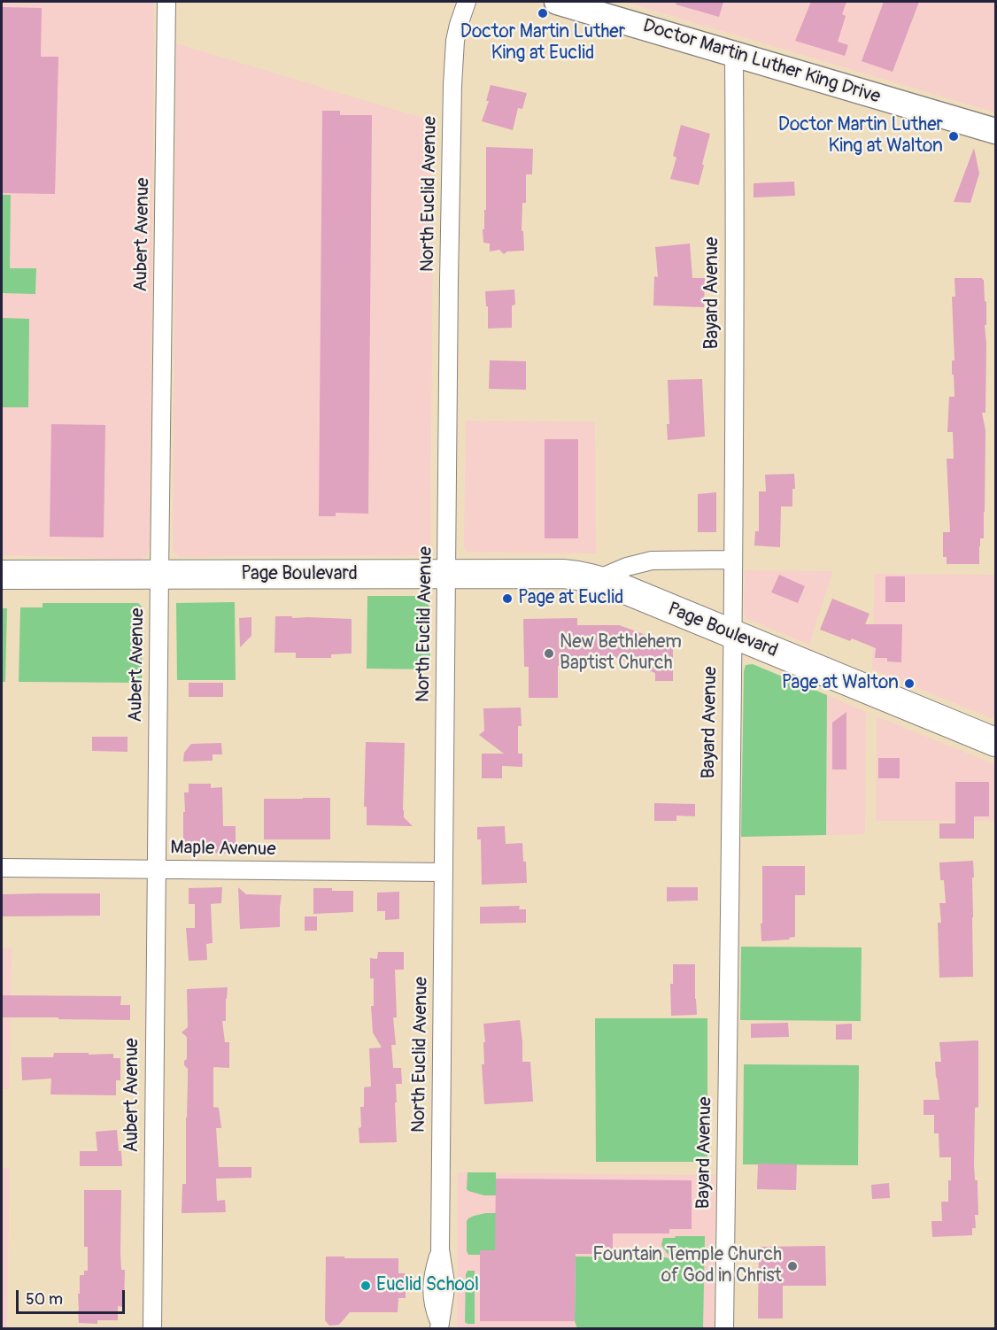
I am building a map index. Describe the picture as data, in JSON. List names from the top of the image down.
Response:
{
  "streets": {
    "main road": ["Doctor Martin Luther King Drive", "Page Boulevard"],
    "street": [
      "North Euclid Avenue",
      "Aubert Avenue",
      "Bayard Avenue",
      "Maple Avenue"
    ]
  },
  "crossings": [
    ["Doctor Martin Luther King Drive", "Bayard Avenue"],
    ["North Euclid Avenue", "Page Boulevard"],
    ["North Euclid Avenue", "Maple Avenue"],
    ["Aubert Avenue", "Page Boulevard"],
    ["Aubert Avenue", "Maple Avenue"],
    ["Bayard Avenue", "Page Boulevard"]
  ],
  "places": [
    "Doctor Martin Luther King at Euclid",
    "Doctor Martin Luther King at Walton",
    "Page at Euclid",
    "New Bethlehem Baptist Church",
    "Page at Walton",
    "Fountain Temple Church of God in Christ",
    "Euclid School"
  ],
  "scale_bar": "50 m"
}
